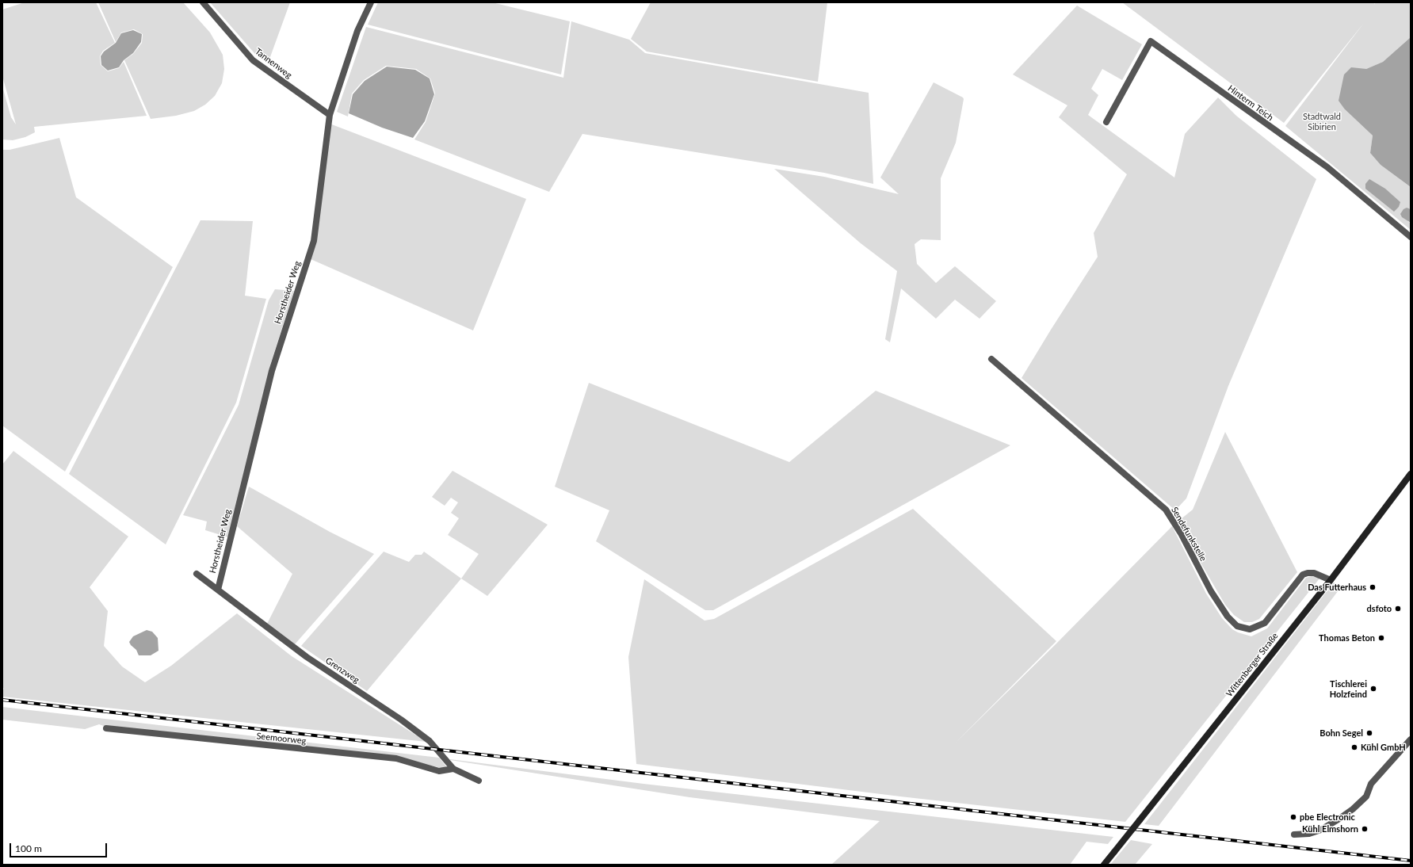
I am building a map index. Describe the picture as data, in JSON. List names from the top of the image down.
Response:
{
  "streets": {
    "main road": ["Wittenberger Straße"],
    "street": [
      "Tannenweg",
      "Hinterm Teich",
      "Horstheider Weg",
      "Sendefunkstelle",
      "Grenzweg",
      "Seemoorweg"
    ]
  },
  "crossings": [
    ["Tannenweg", "Horstheider Weg"],
    ["Horstheider Weg", "Grenzweg"],
    ["Sendefunkstelle", "Wittenberger Straße"],
    ["Grenzweg", "Seemoorweg"]
  ],
  "parks": ["Stadtwald Sibirien"],
  "places": [
    "Das Futterhaus",
    "dsfoto",
    "Thomas Beton",
    "Tischlerei Holzfeind",
    "Bohn Segel",
    "Kühl GmbH",
    "pbe Electronic",
    "Kühl Elmshorn"
  ],
  "scale_bar": "100 m"
}
